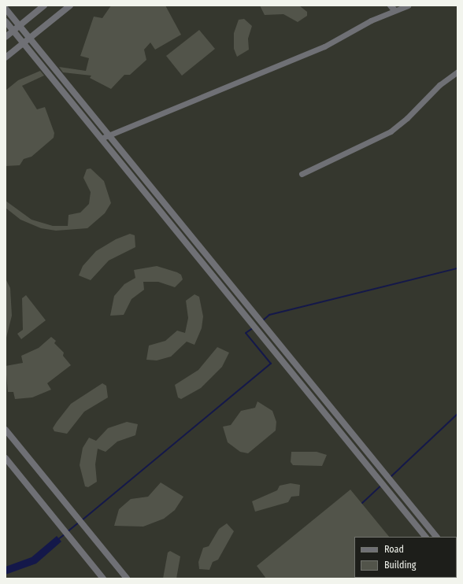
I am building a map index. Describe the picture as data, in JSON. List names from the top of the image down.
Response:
{
  "legend": ["Road", "Building"]
}
